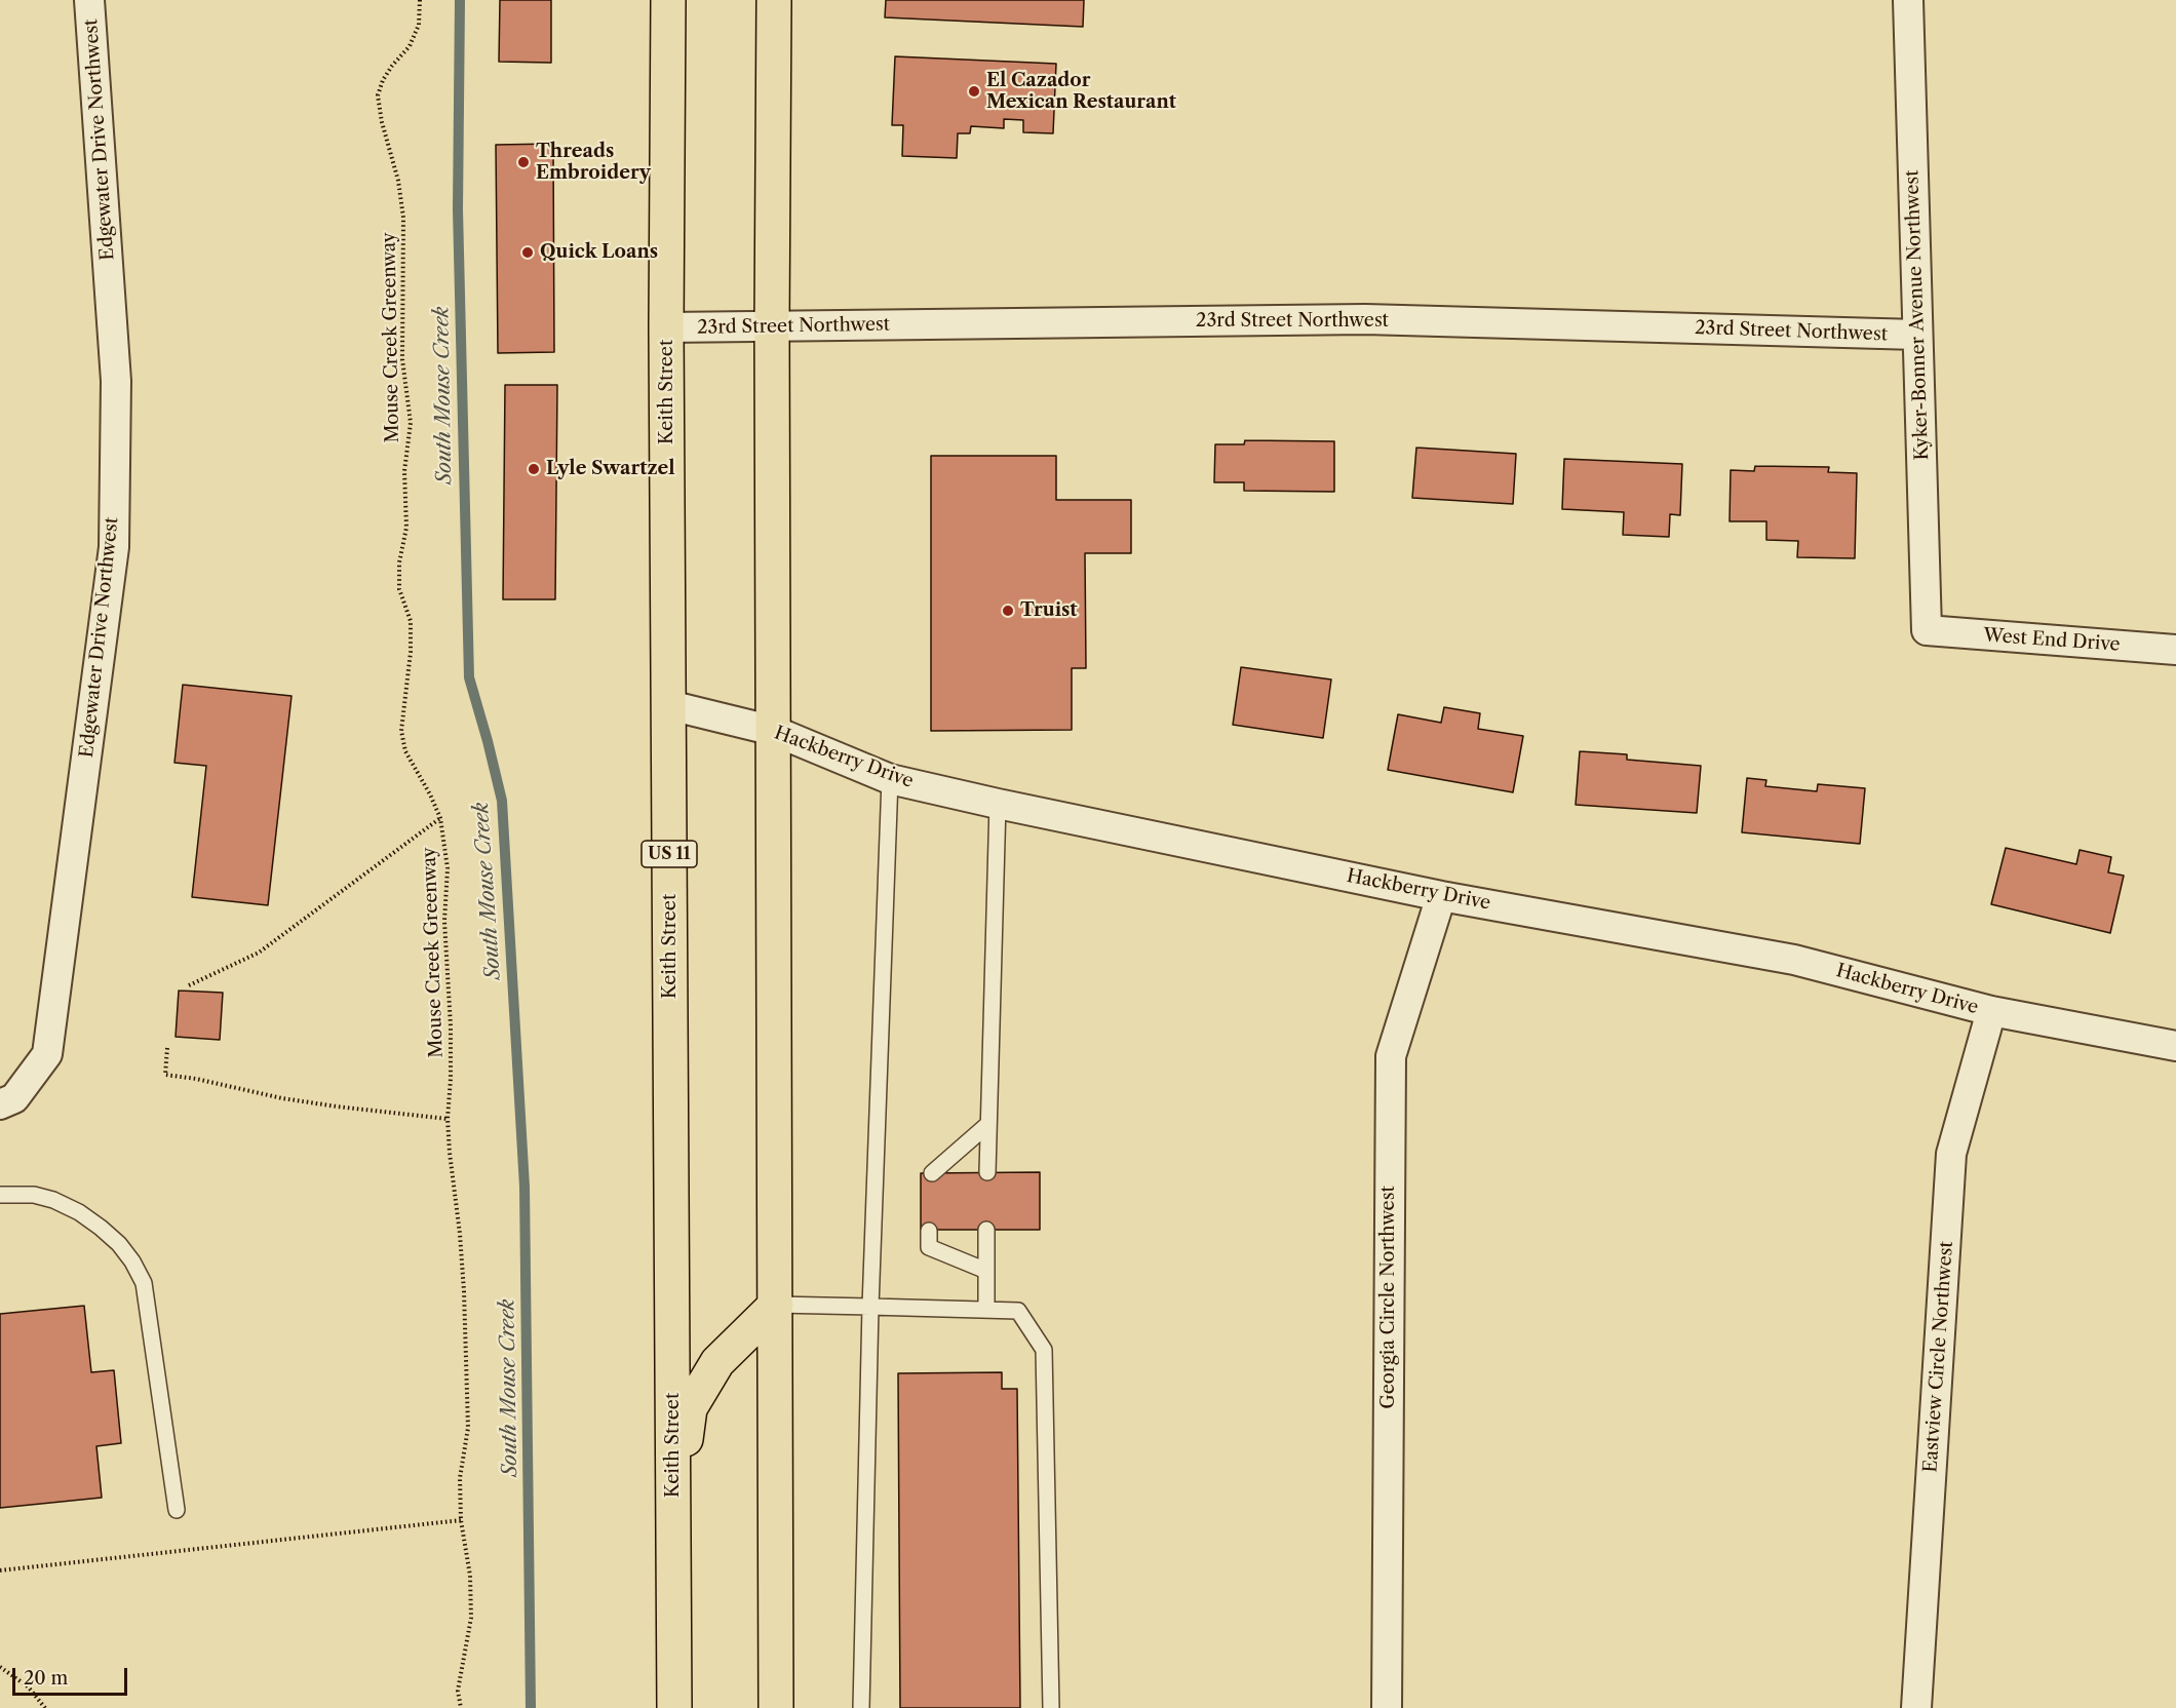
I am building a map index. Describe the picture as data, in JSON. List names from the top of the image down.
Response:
{
  "streets": {
    "main road": ["Keith Street", "US 11"],
    "street": [
      "Edgewater Drive Northwest",
      "Kyker-Bonner Avenue Northwest",
      "23rd Street Northwest",
      "West End Drive",
      "Hackberry Drive",
      "Georgia Circle Northwest",
      "Eastview Circle Northwest"
    ],
    "path": ["Mouse Creek Greenway"]
  },
  "crossings": [
    ["Kyker-Bonner Avenue Northwest", "23rd Street Northwest"],
    ["Kyker-Bonner Avenue Northwest", "West End Drive"],
    ["23rd Street Northwest", "Keith Street"],
    ["Keith Street", "Hackberry Drive"],
    ["Hackberry Drive", "Georgia Circle Northwest"],
    ["Hackberry Drive", "Eastview Circle Northwest"]
  ],
  "water": ["South Mouse Creek"],
  "places": [
    "El Cazador Mexican Restaurant",
    "Threads Embroidery",
    "Quick Loans",
    "Lyle Swartzel",
    "Truist"
  ],
  "scale_bar": "20 m"
}
